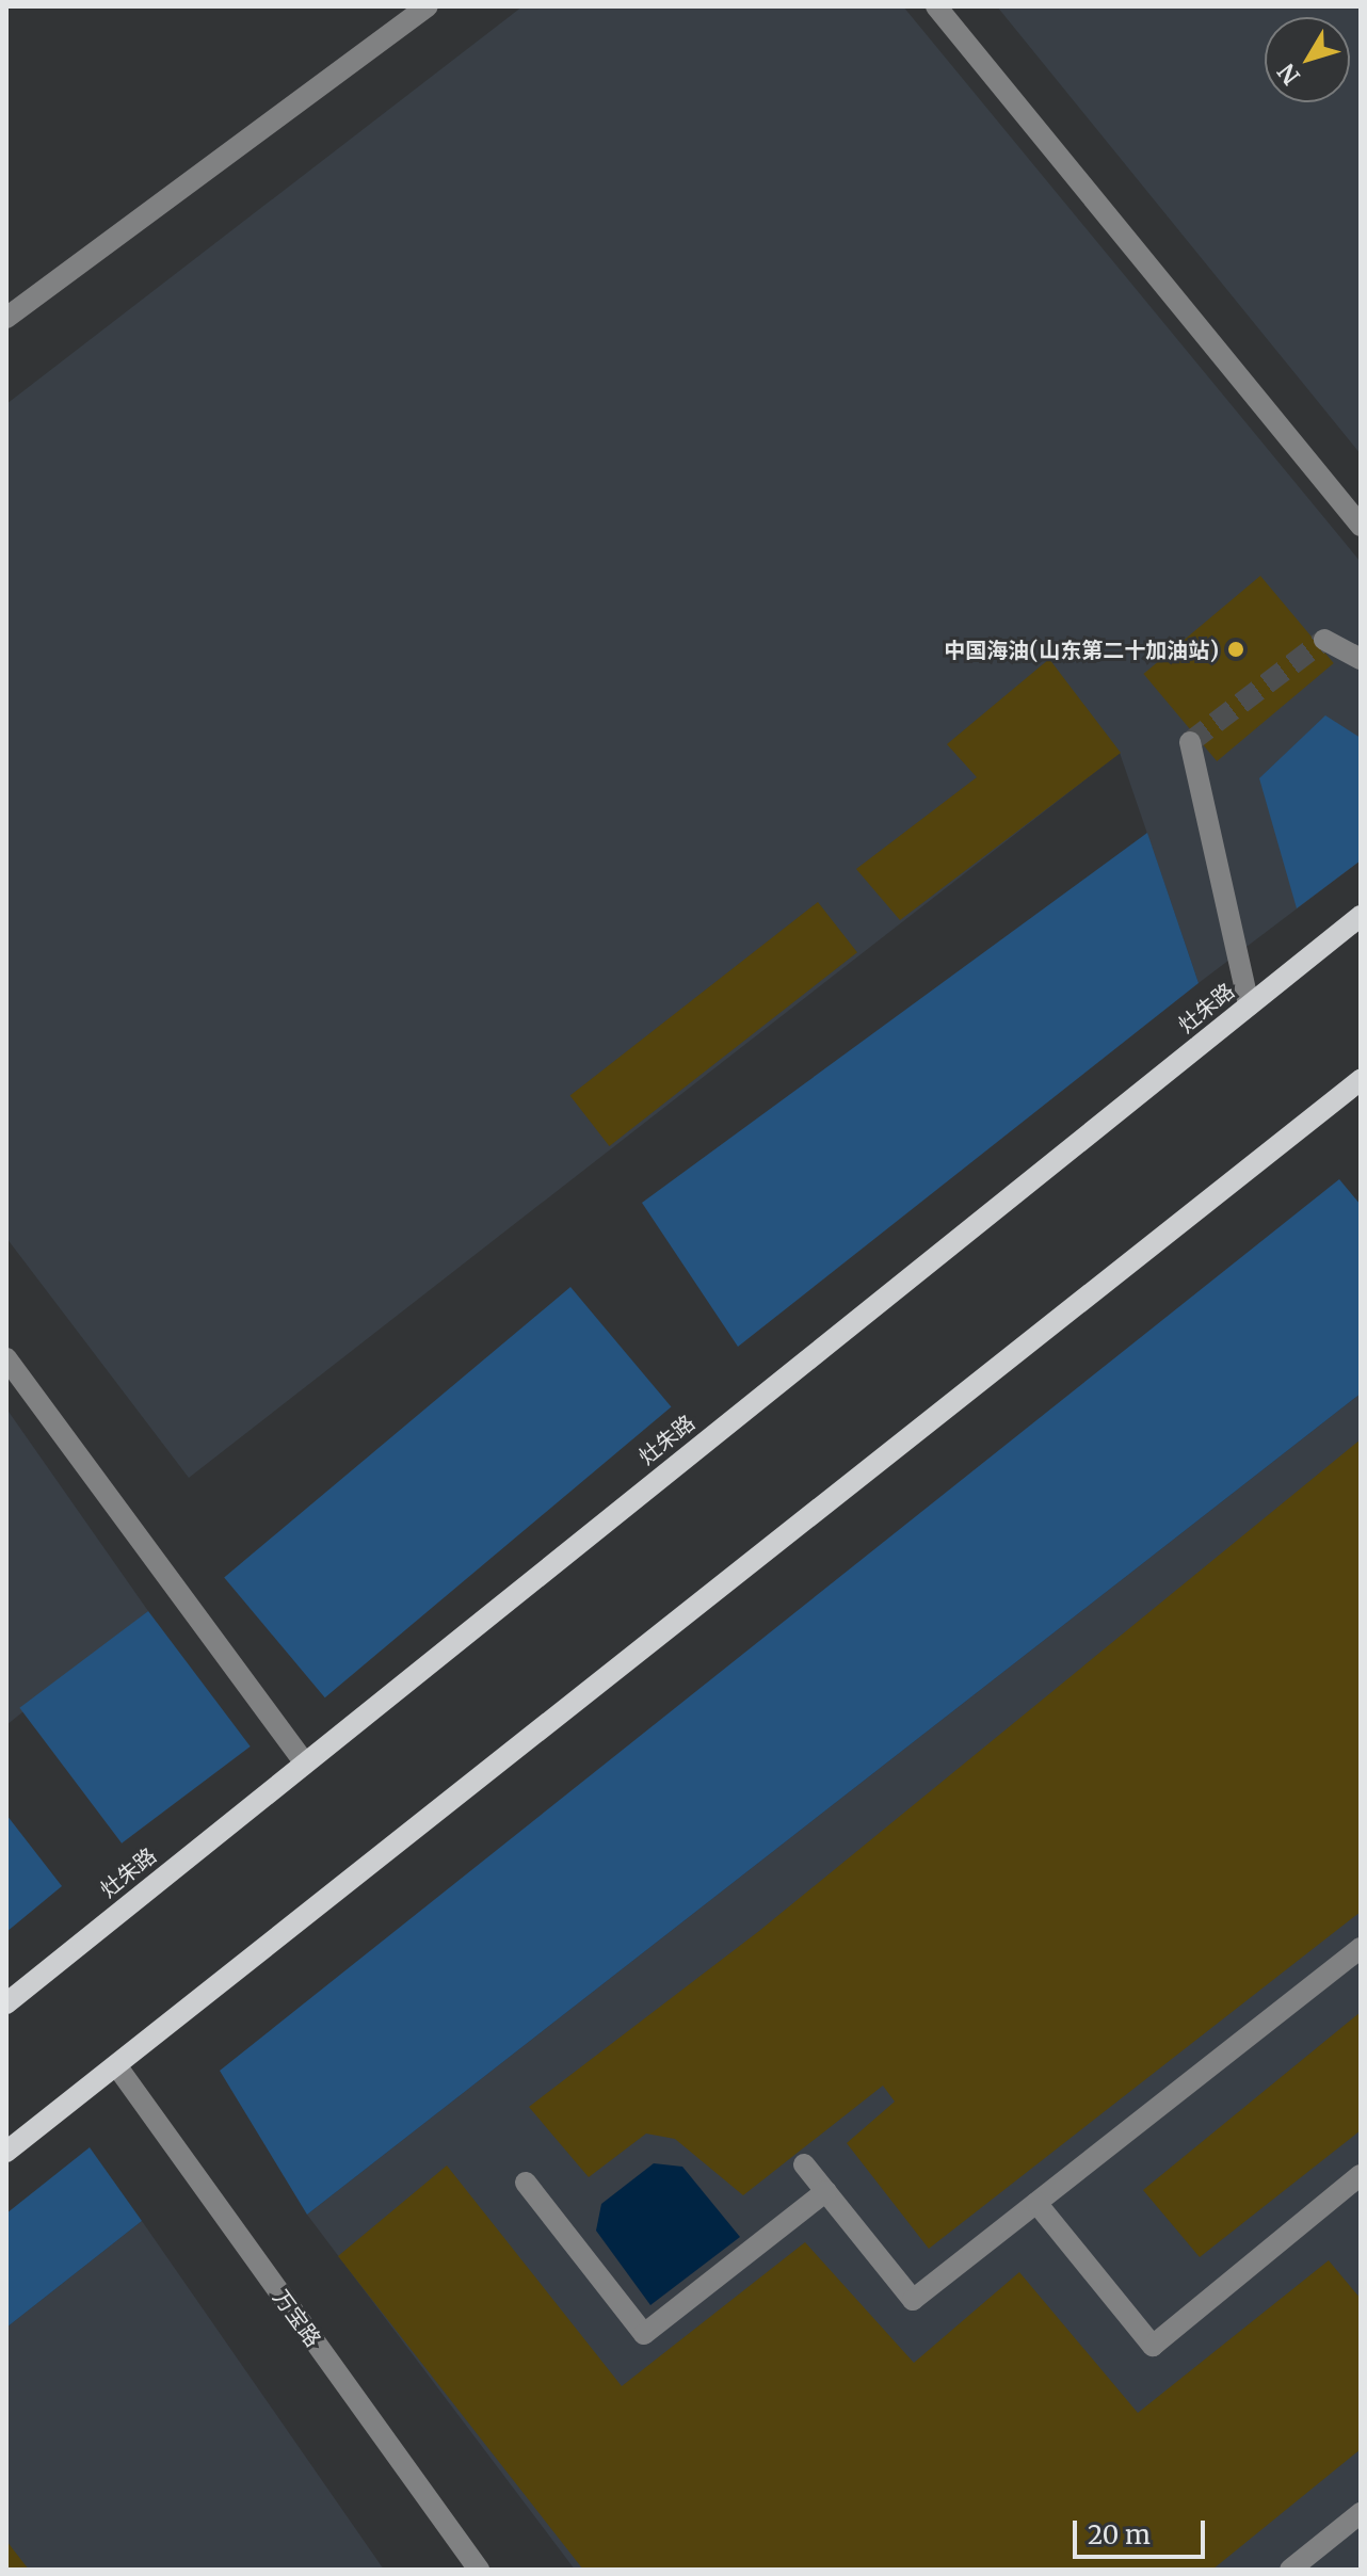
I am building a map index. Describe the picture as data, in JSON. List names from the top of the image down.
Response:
{
  "streets": {
    "main road": ["灶朱路"],
    "street": ["万宝路"]
  },
  "places": ["中国海油(山东第二十加油站)"],
  "scale_bar": "20 m",
  "north": "bottom left"
}
